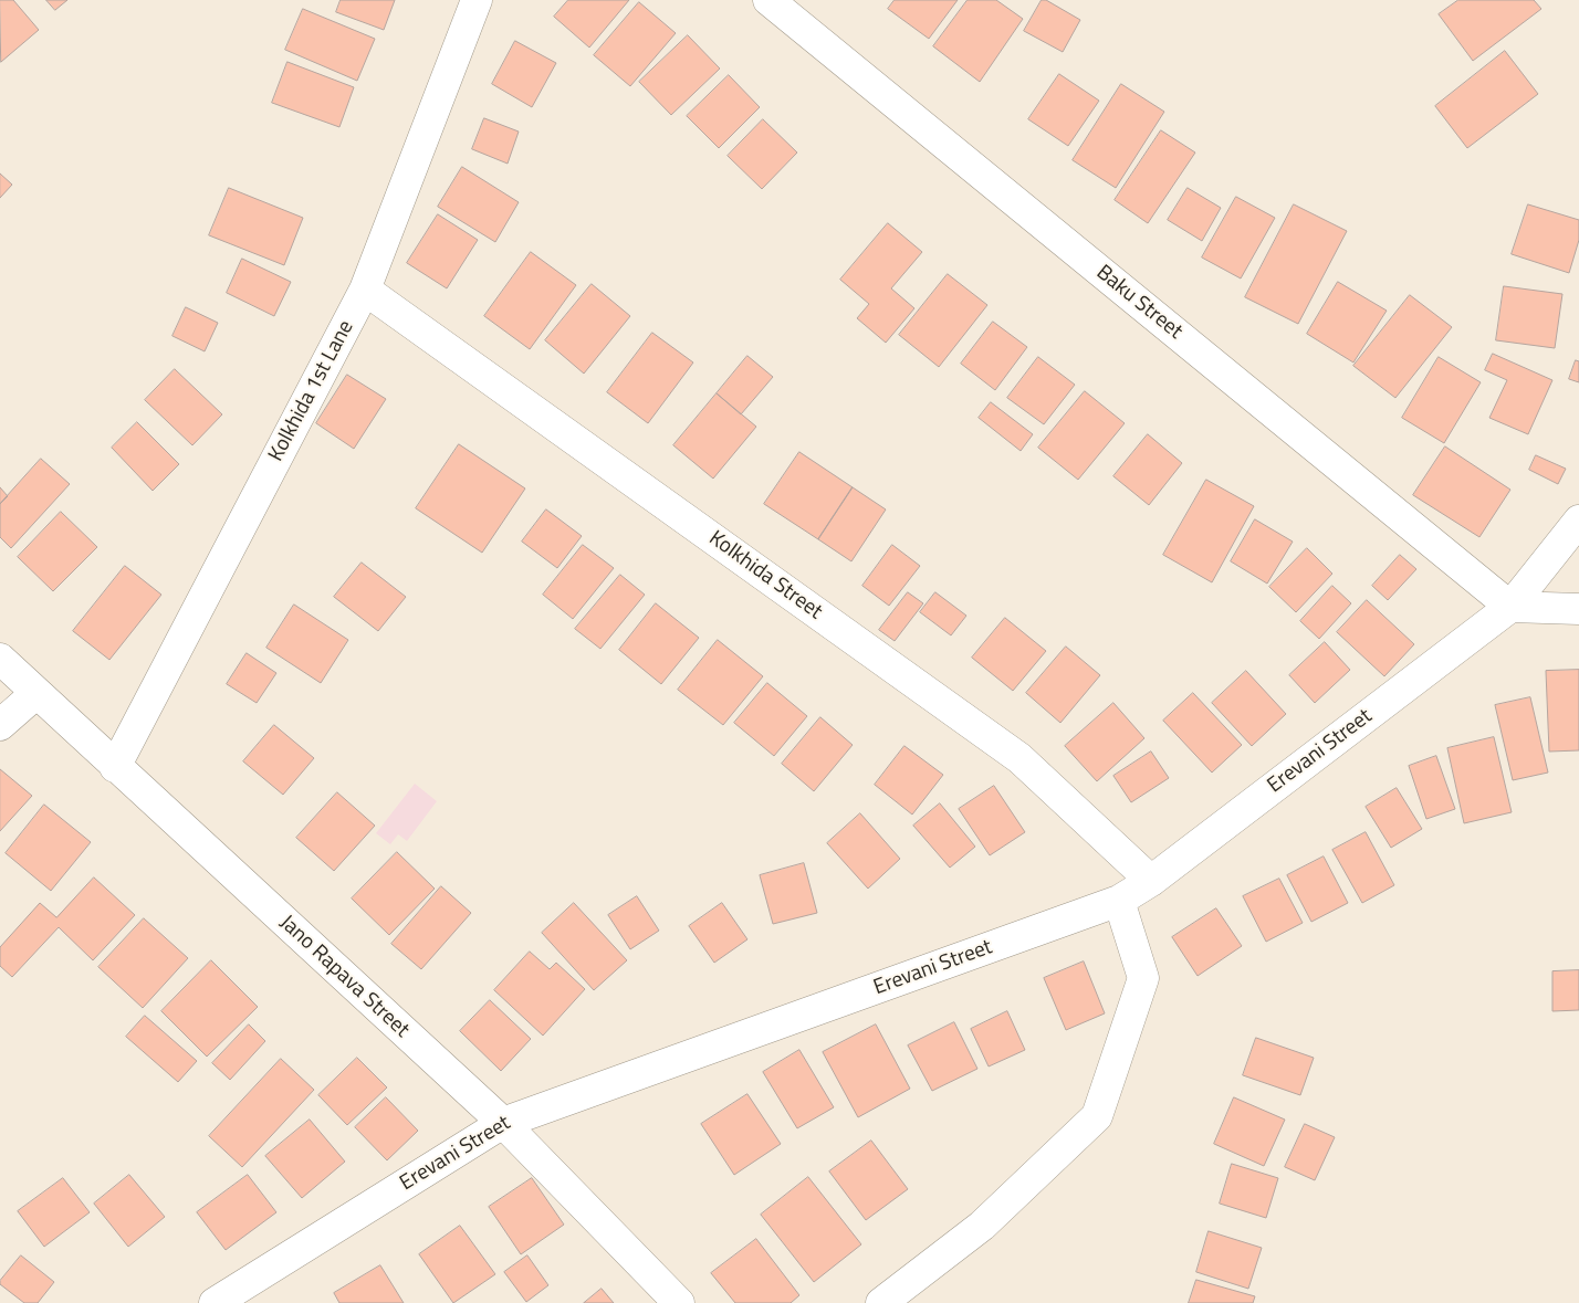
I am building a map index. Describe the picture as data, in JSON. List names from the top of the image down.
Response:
{
  "streets": {
    "street": [
      "Baku Street",
      "Kolkhida 1st Lane",
      "Kolkhida Street",
      "Erevani Street",
      "Jano Rapava Street"
    ]
  },
  "crossings": [
    ["Baku Street", "Erevani Street"],
    ["Kolkhida 1st Lane", "Kolkhida Street"],
    ["Kolkhida 1st Lane", "Jano Rapava Street"],
    ["Kolkhida Street", "Erevani Street"],
    ["Erevani Street", "Jano Rapava Street"]
  ]
}
